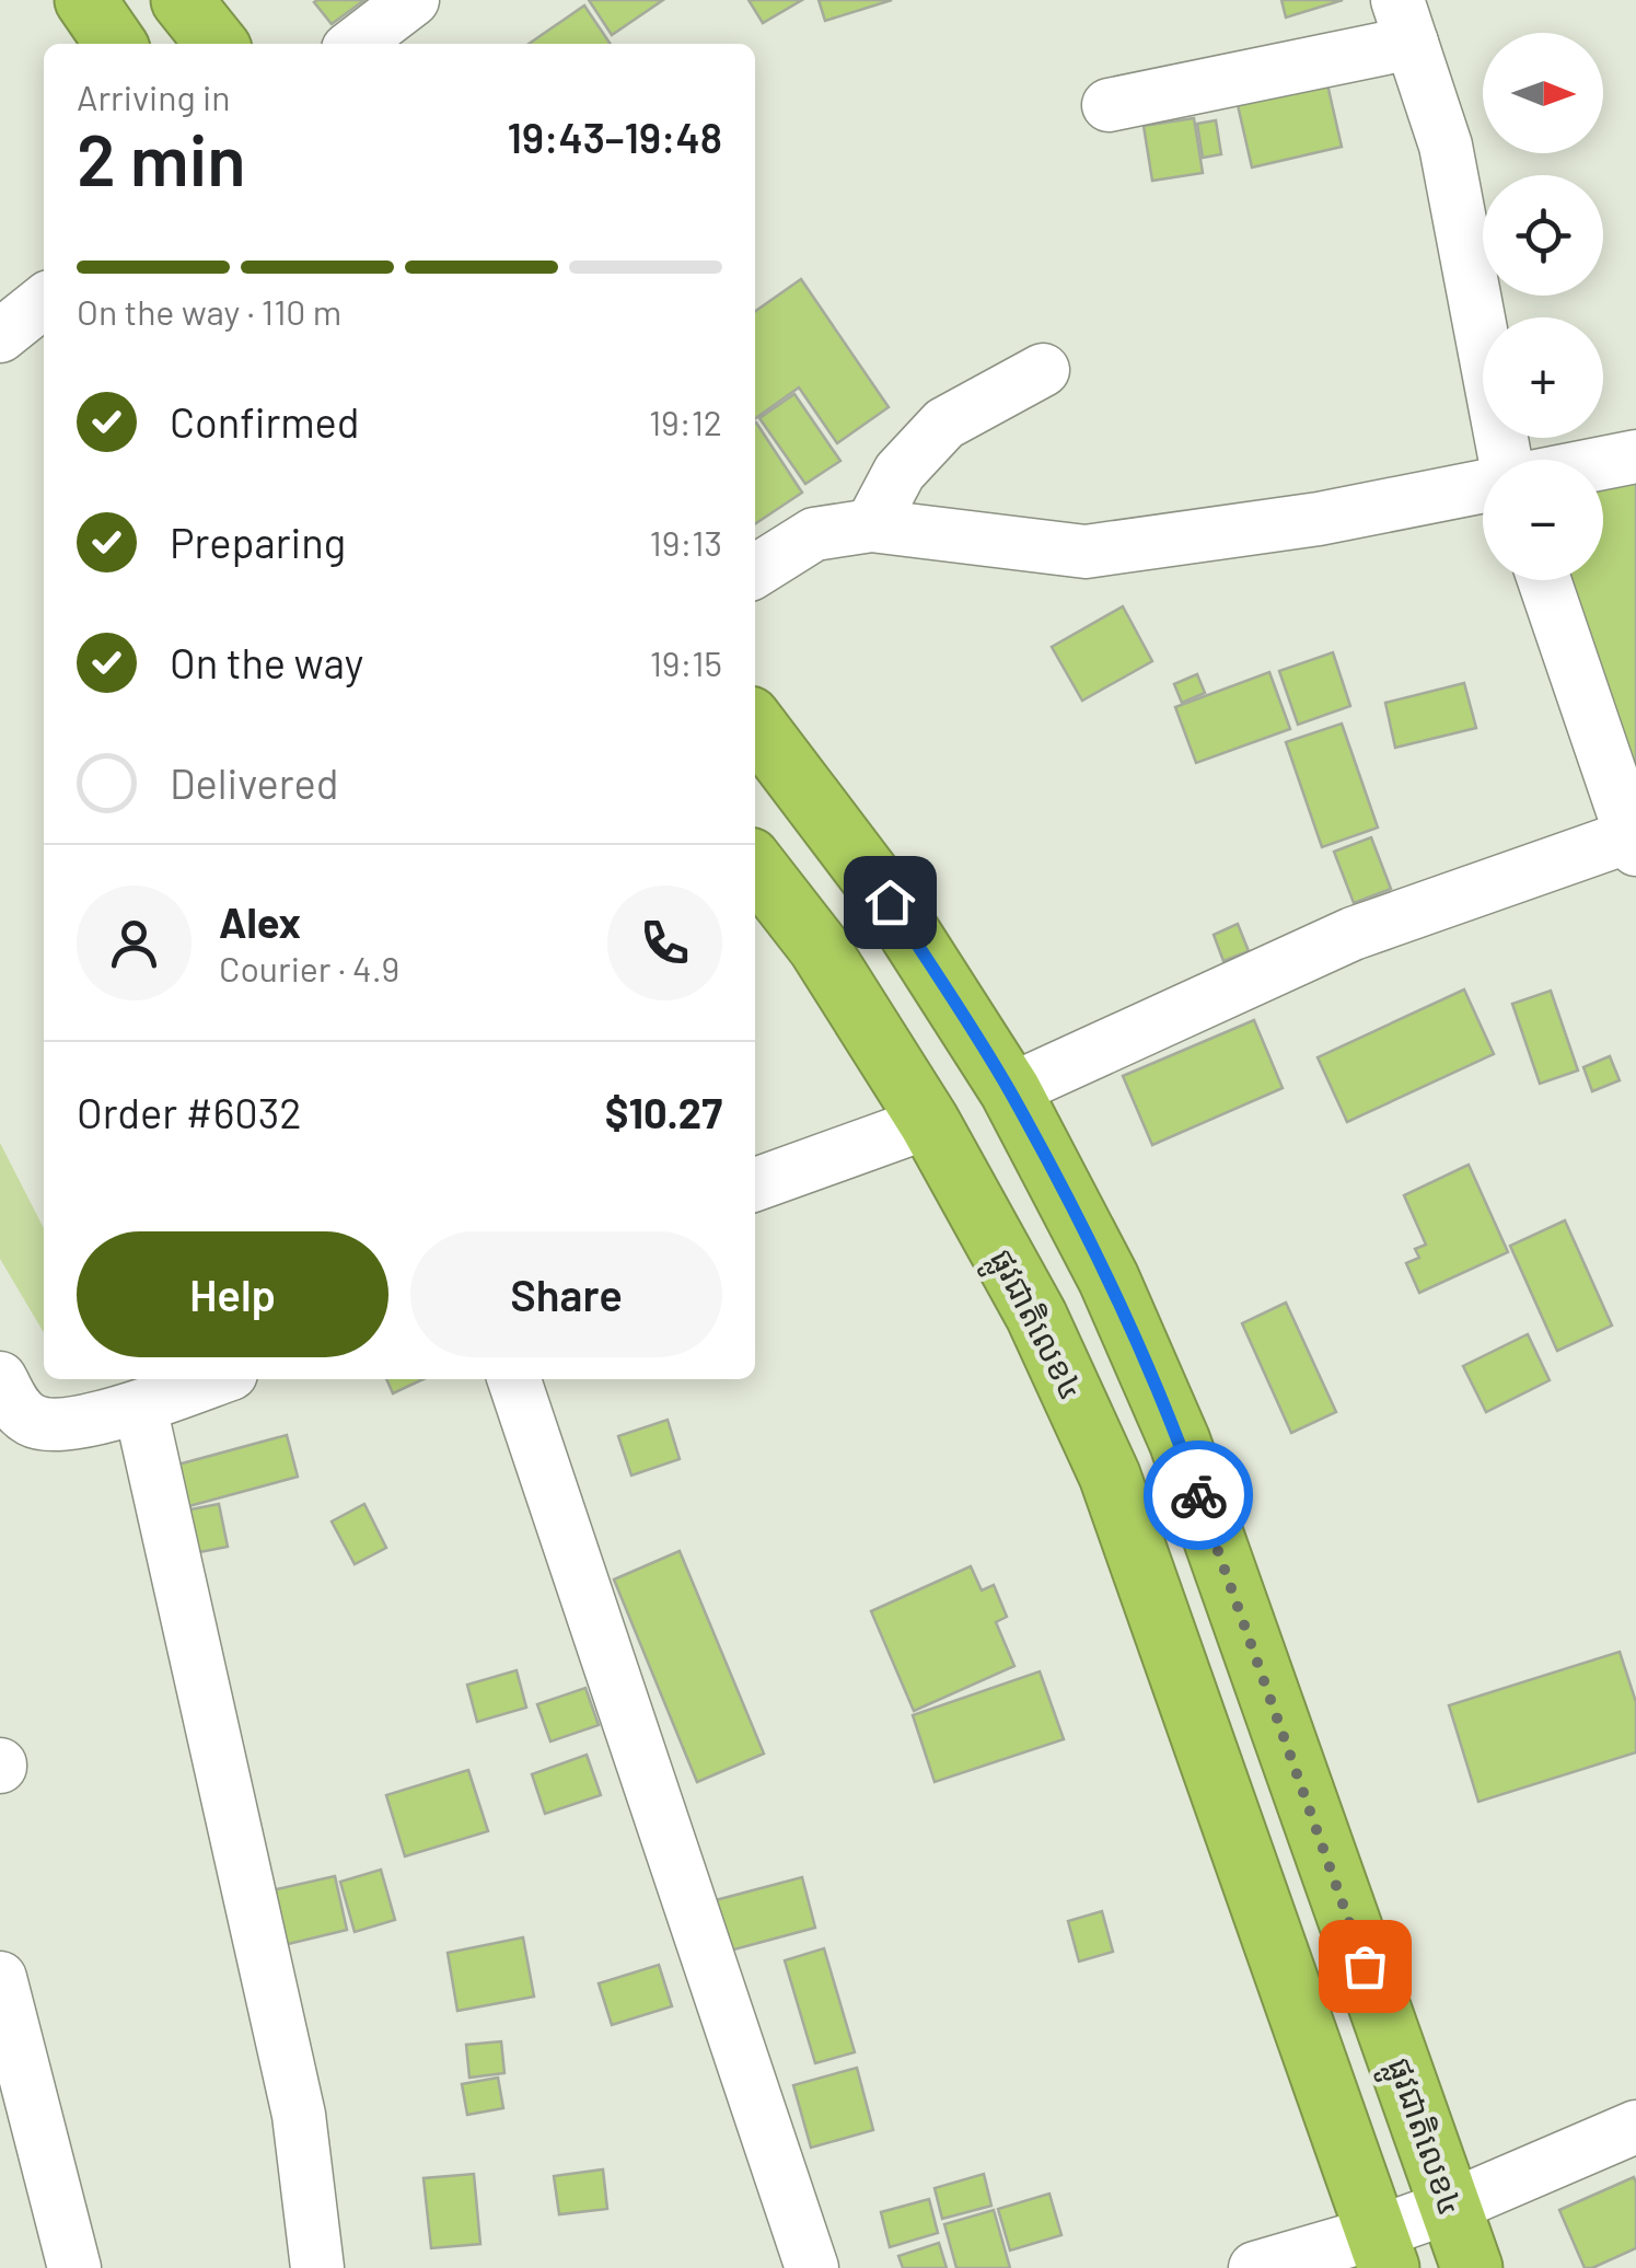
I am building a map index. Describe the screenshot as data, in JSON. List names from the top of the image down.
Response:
{
  "streets": {
    "highway": ["ផ្លូវជាតិលេខ៤"]
  },
  "north": "right",
  "page": {
    "map_buttons": ["+", "−"],
    "heading": ["2 min", "Arriving in", "19:43–19:48"],
    "panel": [
      "Alex",
      "Courier · 4.9",
      "Order #6032",
      "$10.27"
    ],
    "bar": "On the way · 110 m",
    "list": [
      ["Confirmed", "19:12"],
      ["Preparing", "19:13"],
      ["On the way", "19:15"],
      "Delivered"
    ],
    "buttons": ["Help", "Share"]
  }
}
